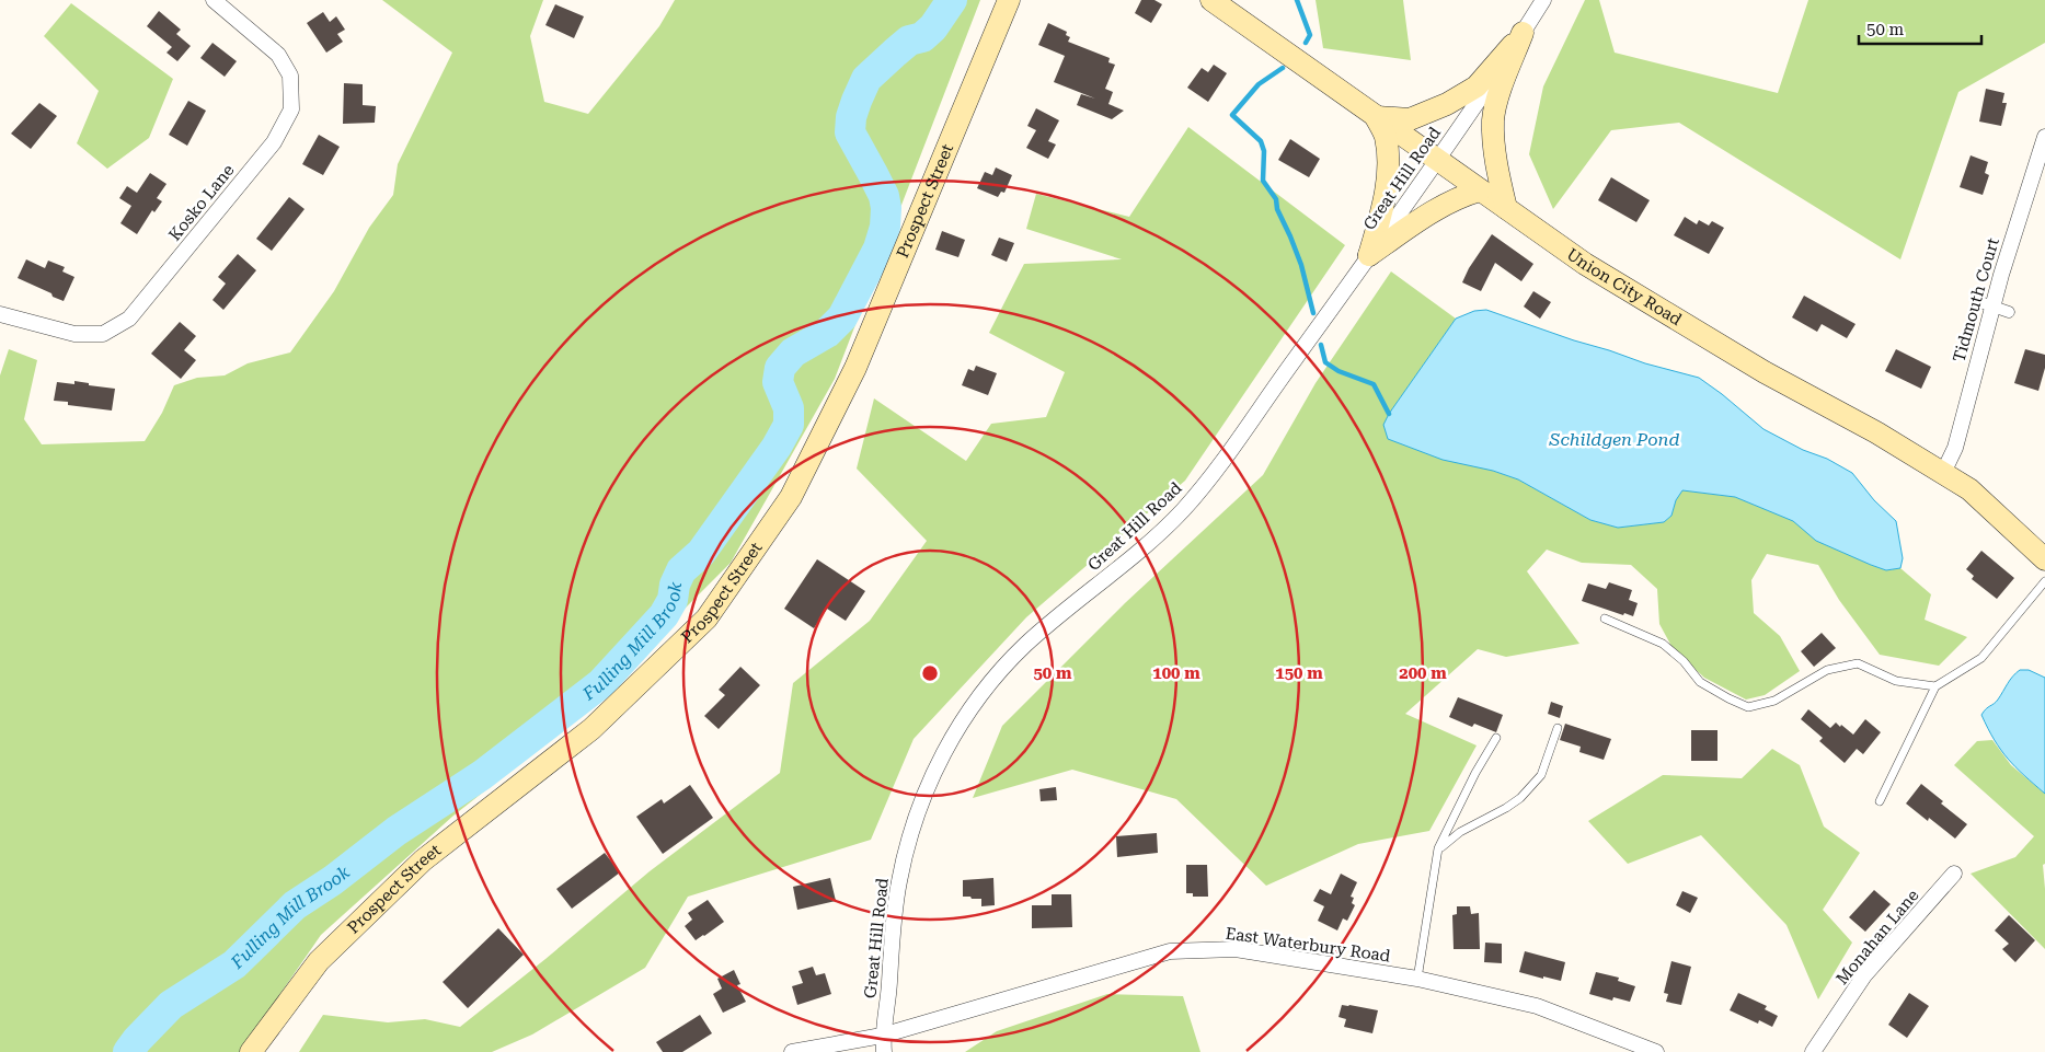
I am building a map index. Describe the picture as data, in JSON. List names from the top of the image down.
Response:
{
  "streets": {
    "main road": ["Prospect Street", "Union City Road"],
    "street": [
      "Great Hill Road",
      "Kosko Lane",
      "Tidmouth Court",
      "Monahan Lane",
      "East Waterbury Road"
    ]
  },
  "crossings": [
    ["Great Hill Road", "Union City Road"],
    ["Great Hill Road", "East Waterbury Road"],
    ["Union City Road", "Tidmouth Court"]
  ],
  "water": ["Schildgen Pond", "Fulling Mill Brook"],
  "scale_bar": "50 m",
  "rings": [
    "50 m",
    "100 m",
    "150 m",
    "200 m"
  ]
}
